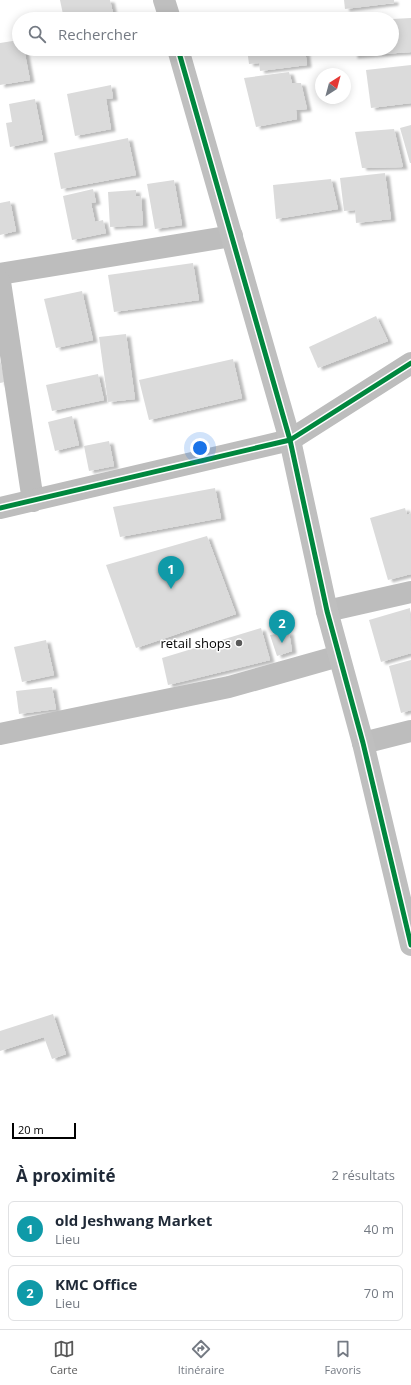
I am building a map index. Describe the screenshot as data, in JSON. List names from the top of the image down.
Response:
{
  "places": ["retail shops"],
  "scale_bar": "20 m",
  "north": "top right",
  "page": {
    "search": "Rechercher",
    "pins": ["1", "2"],
    "scale": "20 m",
    "heading": ["À proximité", "2 résultats"],
    "list": [
      {
        "mark": "1",
        "name": "old Jeshwang Market",
        "note": "Lieu",
        "value": "40 m"
      },
      {
        "mark": "2",
        "name": "KMC Office",
        "note": "Lieu",
        "value": "70 m"
      }
    ],
    "nav": ["Carte", "Itinéraire", "Favoris"]
  }
}
